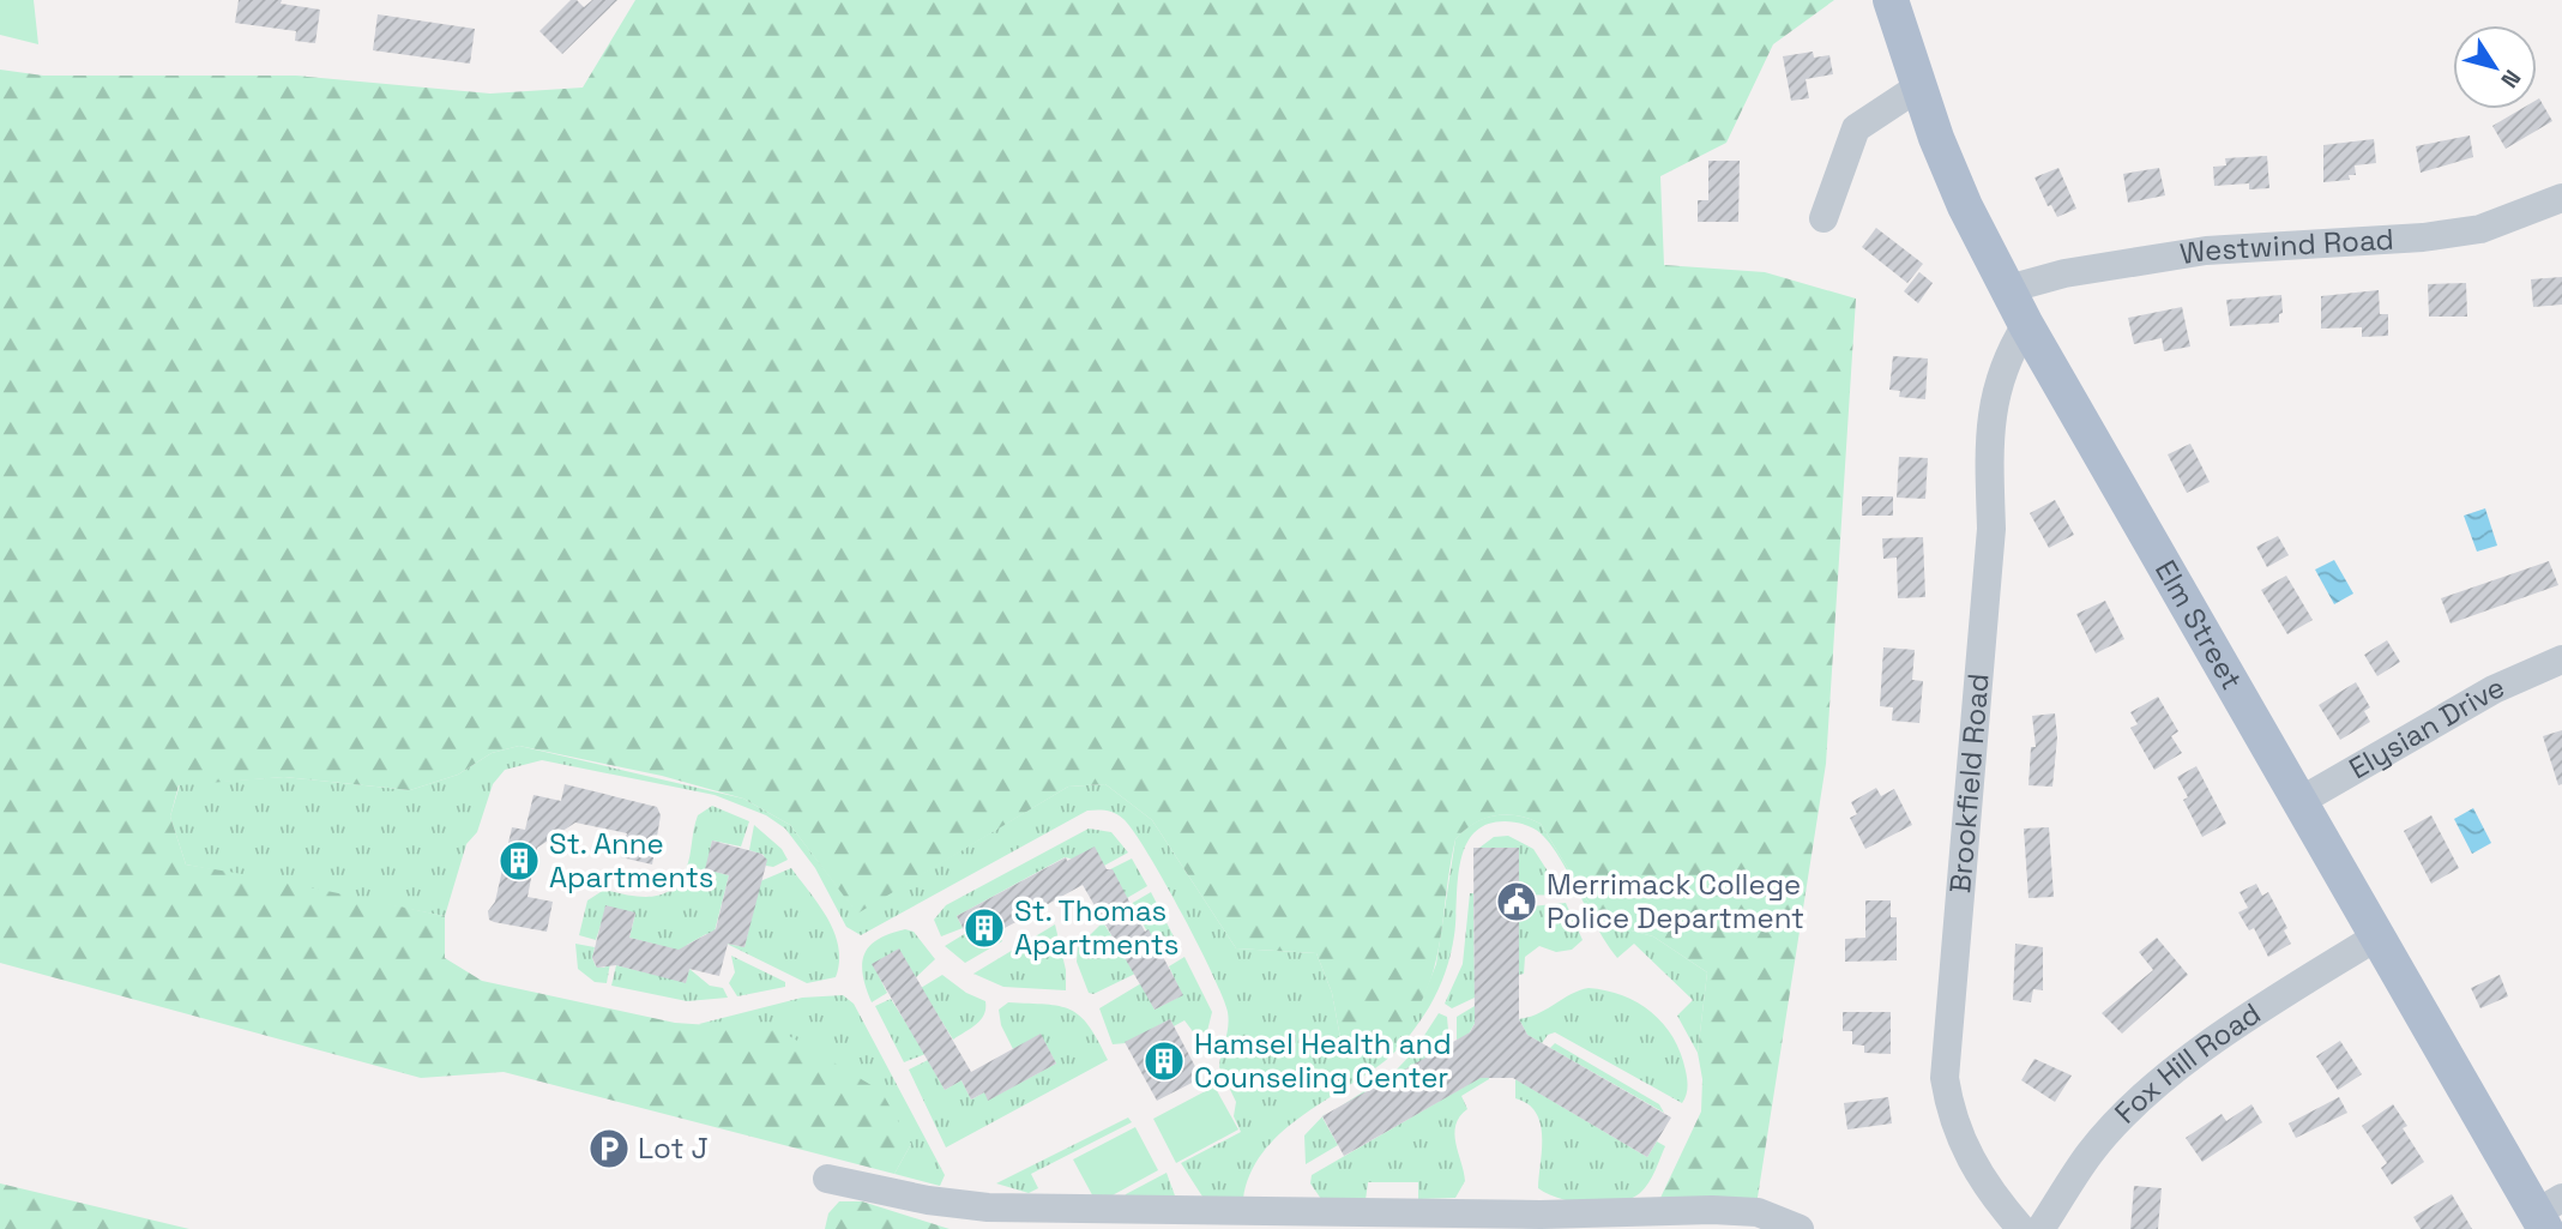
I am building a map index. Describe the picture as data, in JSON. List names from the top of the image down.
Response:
{
  "streets": {
    "main road": ["Elm Street"],
    "street": [
      "Westwind Road",
      "Elysian Drive",
      "Brookfield Road",
      "Fox Hill Road"
    ]
  },
  "crossings": [
    ["Westwind Road", "Elm Street"],
    ["Elm Street", "Elysian Drive"],
    ["Elm Street", "Brookfield Road"],
    ["Elm Street", "Fox Hill Road"]
  ],
  "places": {
    "building": ["St. Anne Apartments", "St. Thomas Apartments", "Hamsel Health and Counseling Center"],
    "public building": ["Merrimack College Police Department"],
    "parking": ["Lot J"]
  },
  "north": "bottom right"
}
